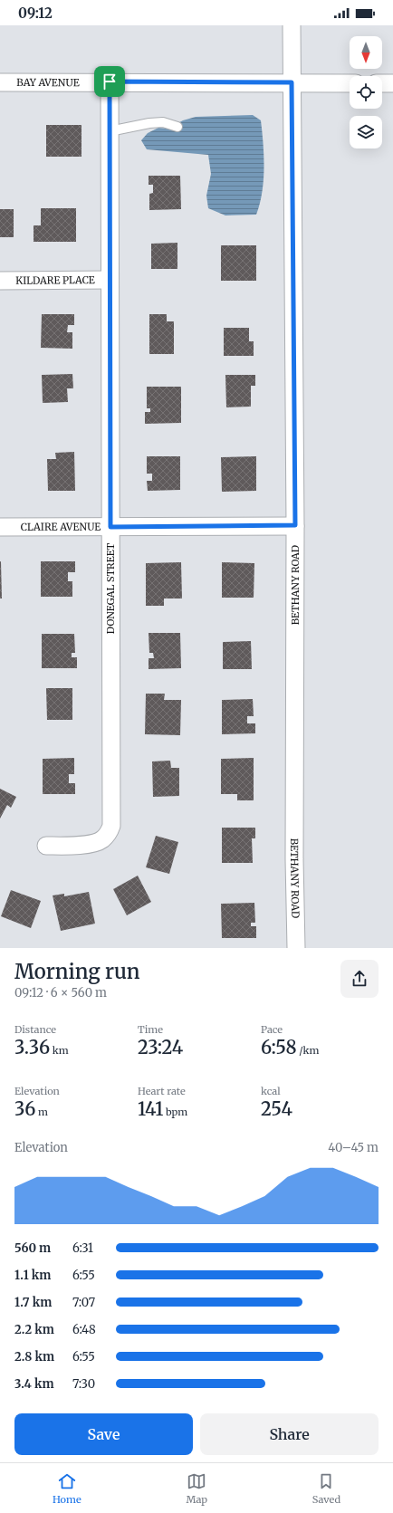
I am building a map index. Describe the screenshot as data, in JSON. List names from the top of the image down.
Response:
{
  "streets": {
    "street": [
      "BAY AVENUE",
      "KILDARE PLACE",
      "CLAIRE AVENUE",
      "BETHANY ROAD",
      "DONEGAL STREET"
    ]
  },
  "crossings": [
    ["BAY AVENUE", "BETHANY ROAD"],
    ["BAY AVENUE", "DONEGAL STREET"],
    ["KILDARE PLACE", "DONEGAL STREET"],
    ["CLAIRE AVENUE", "BETHANY ROAD"],
    ["CLAIRE AVENUE", "DONEGAL STREET"]
  ],
  "north": "bottom",
  "page": {
    "status": "09:12",
    "heading": ["Morning run", "09:12 · 6 × 560 m"],
    "stats": [
      ["Distance", "3.36 km"],
      ["Time", "23:24"],
      ["Pace", "6:58 /km"],
      ["Elevation", "36 m"],
      ["Heart rate", "141 bpm"],
      ["kcal", "254"]
    ],
    "chart": ["Elevation", "40–45 m"],
    "list": [
      {
        "name": "560 m",
        "note": "6:31"
      },
      {
        "name": "1.1 km",
        "note": "6:55"
      },
      {
        "name": "1.7 km",
        "note": "7:07"
      },
      {
        "name": "2.2 km",
        "note": "6:48"
      },
      {
        "name": "2.8 km",
        "note": "6:55"
      },
      {
        "name": "3.4 km",
        "note": "7:30"
      }
    ],
    "buttons": ["Save", "Share"],
    "tabs": ["Home", "Map", "Saved"]
  }
}
